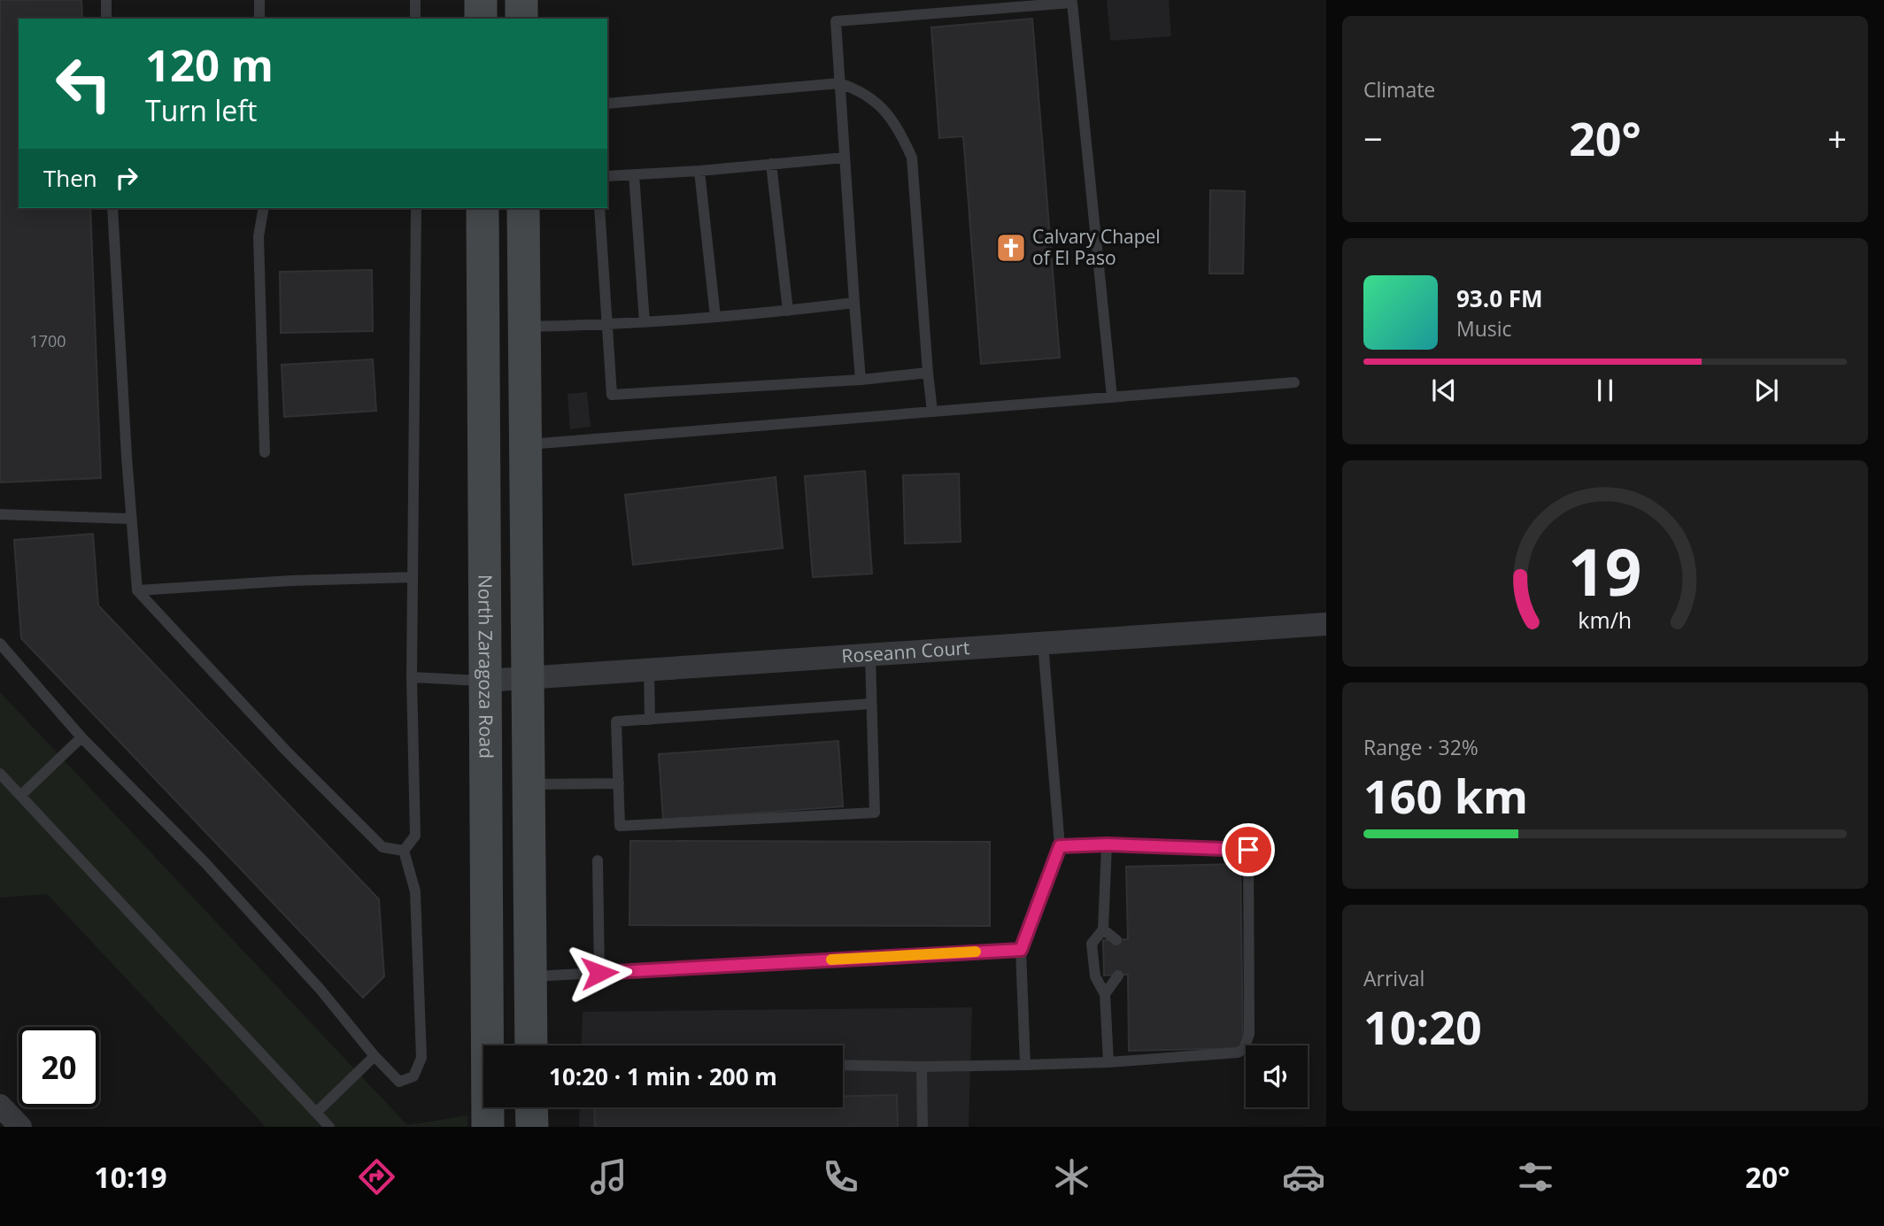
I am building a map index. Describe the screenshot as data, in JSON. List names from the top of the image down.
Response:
{
  "streets": {
    "main road": ["North Zaragoza Road"],
    "street": ["Roseann Court"]
  },
  "crossings": [
    ["Roseann Court", "North Zaragoza Road"]
  ],
  "places": {
    "church": ["Calvary Chapel of El Paso"]
  },
  "house_numbers": ["1700"],
  "page": {
    "tile": [
      "Climate",
      ["Range · 32%", "160 km"],
      ["Arrival", "10:20"]
    ],
    "turn": ["120 m", "Turn left"],
    "heat": ["−", "20°", "+"],
    "then": "Then",
    "song": ["93.0 FM", "Music"],
    "limit": "20",
    "trip": "10:20 · 1 min · 200 m",
    "tabs": ["10:19", "20°"],
    "gauge": ["19", "km/h"]
  }
}
